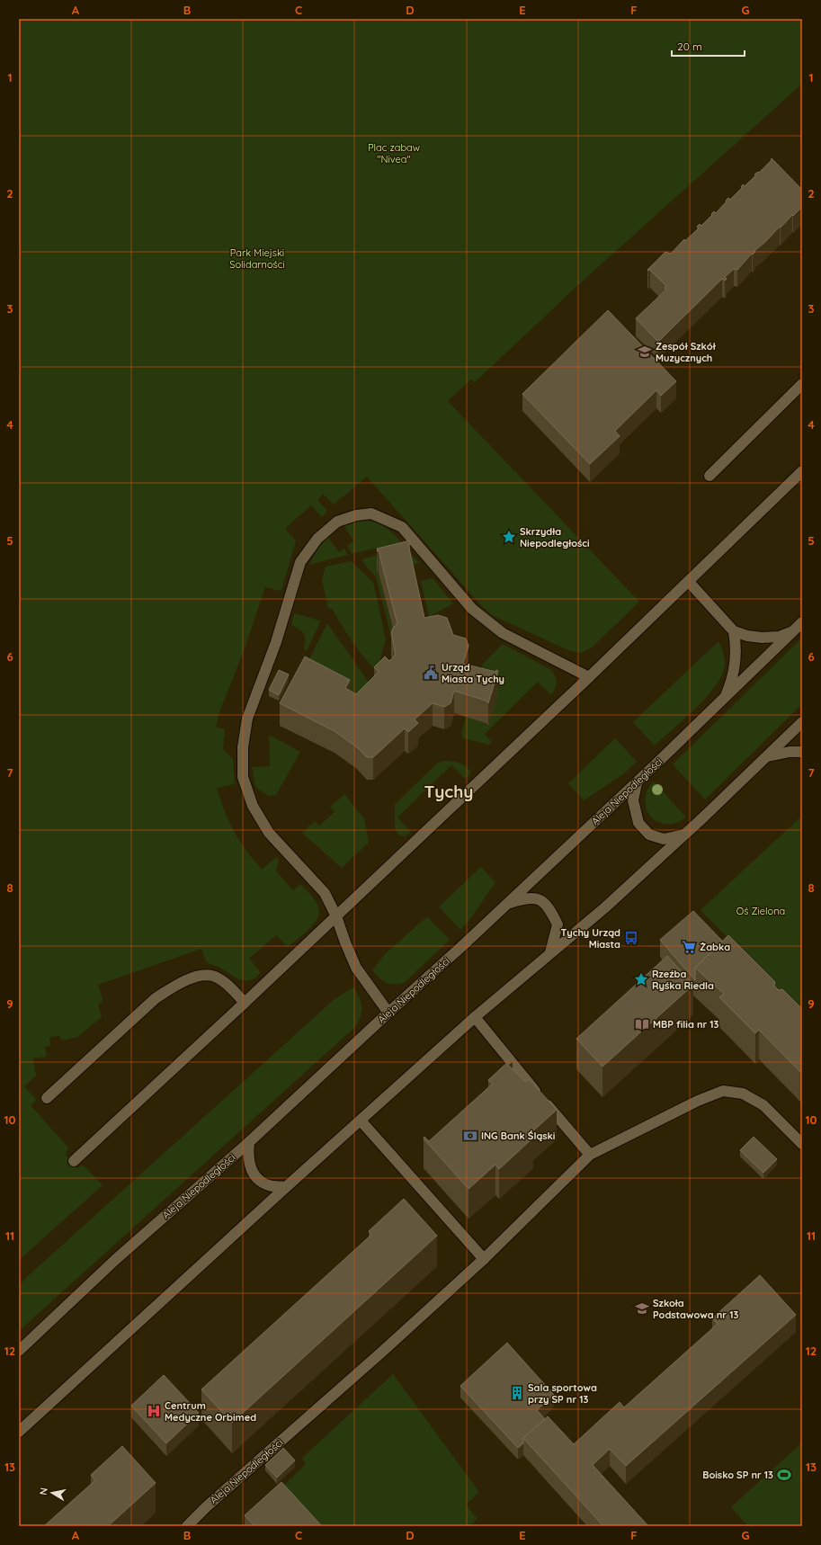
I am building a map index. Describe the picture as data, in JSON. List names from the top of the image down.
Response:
{
  "streets": {
    "street": ["Aleja Niepodległości"]
  },
  "districts": ["Tychy"],
  "parks": ["Plac zabaw \"Nivea\"", "Park Miejski Solidarności", "Oś Zielona"],
  "places": {
    "school or university": ["Zespół Szkół Muzycznych", "Szkoła Podstawowa nr 13"],
    "place": ["Skrzydła Niepodległości", "Rzeźba Ryśka Riedla"],
    "public building": ["Urząd Miasta Tychy"],
    "bus stop": ["Tychy Urząd Miasta"],
    "supermarket": ["Żabka"],
    "library": ["MBP filia nr 13"],
    "bank": ["ING Bank Śląski"],
    "building": ["Sala sportowa przy SP nr 13"],
    "hospital": ["Centrum Medyczne Orbimed"],
    "sports": ["Boisko SP nr 13"]
  },
  "scale_bar": "20 m",
  "north": "left",
  "grid": {
    "columns": [
      "A",
      "B",
      "C",
      "D",
      "E",
      "F",
      "G"
    ],
    "rows": [
      "1",
      "2",
      "3",
      "4",
      "5",
      "6",
      "7",
      "8",
      "9",
      "10",
      "11",
      "12",
      "13"
    ]
  }
}
